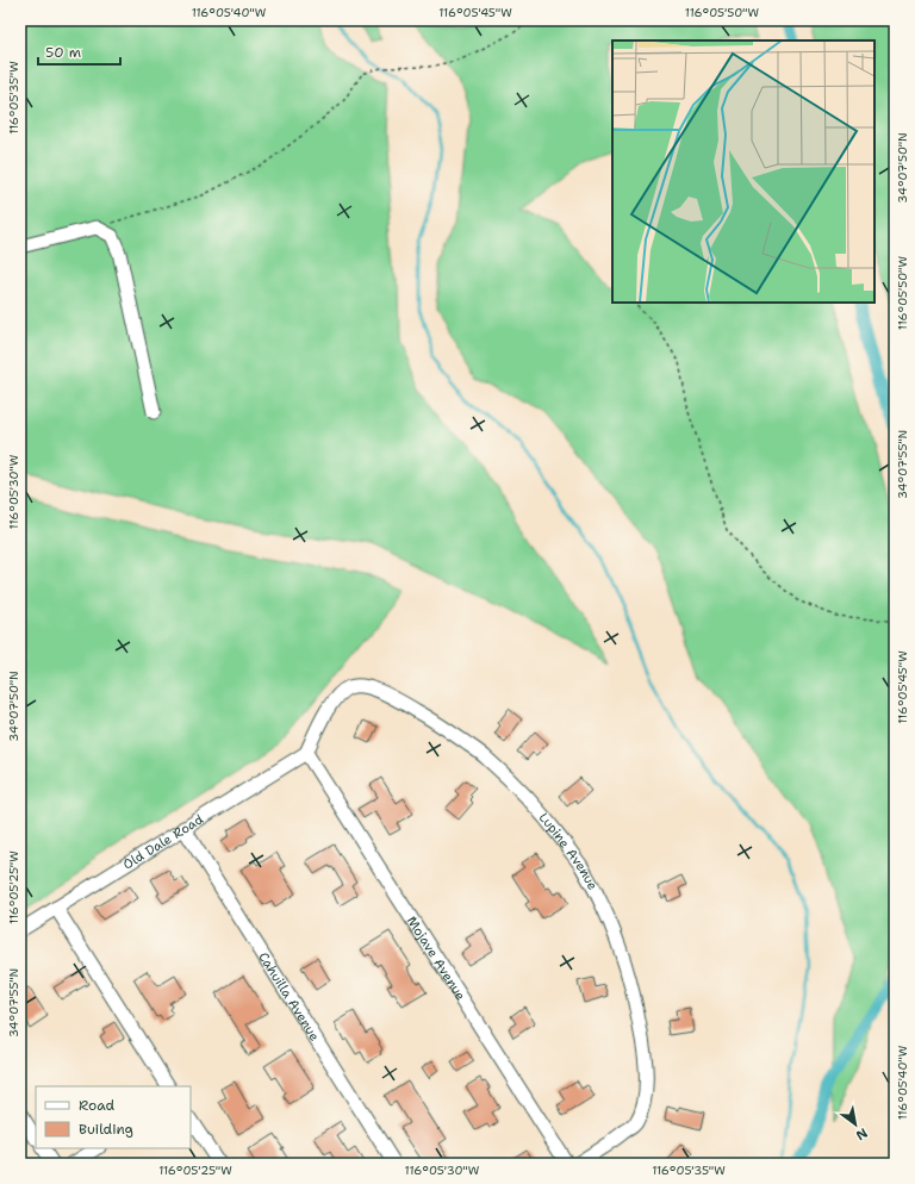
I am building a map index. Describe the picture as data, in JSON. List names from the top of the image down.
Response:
{
  "streets": {
    "street": [
      "Old Dale Road",
      "Lupine Avenue",
      "Mojave Avenue",
      "Cahuilla Avenue"
    ]
  },
  "crossings": [
    ["Old Dale Road", "Lupine Avenue"],
    ["Old Dale Road", "Mojave Avenue"],
    ["Old Dale Road", "Cahuilla Avenue"],
    ["Lupine Avenue", "Mojave Avenue"]
  ],
  "legend": ["Road", "Building"],
  "scale_bar": "50 m",
  "north": "bottom right",
  "coordinates": [
    "116°05'40\"W",
    "116°05'45\"W",
    "116°05'50\"W",
    "116°05'35\"W",
    "34°07'50\"N",
    "34°07'55\"N",
    "116°05'30\"W",
    "116°05'25\"W"
  ]
}
